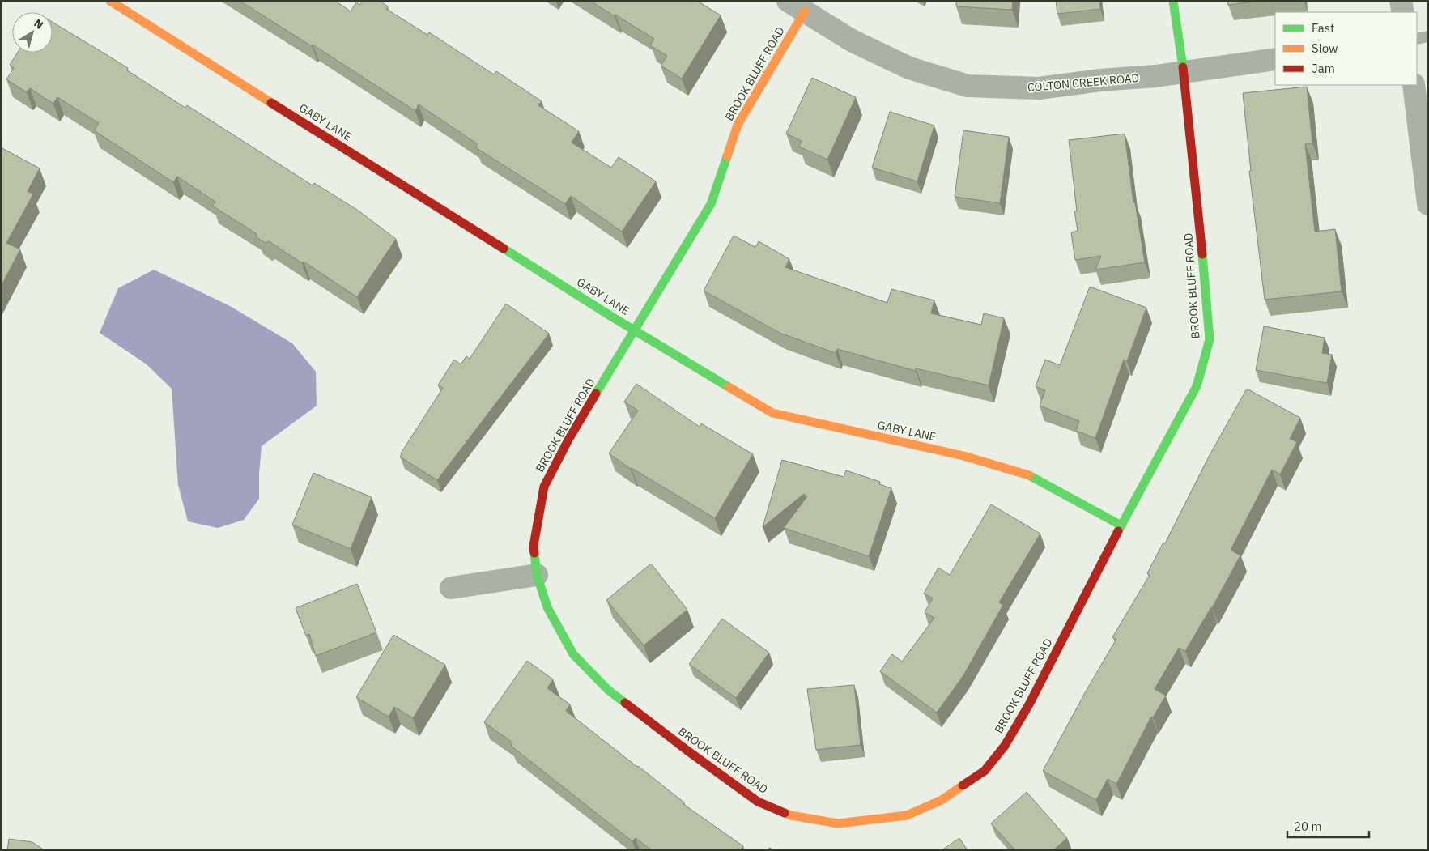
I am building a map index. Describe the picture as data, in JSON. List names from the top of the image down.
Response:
{
  "streets": {
    "street": ["BROOK BLUFF ROAD", "COLTON CREEK ROAD", "GABY LANE"]
  },
  "crossings": [
    ["BROOK BLUFF ROAD", "COLTON CREEK ROAD"],
    ["BROOK BLUFF ROAD", "GABY LANE"]
  ],
  "legend": ["Fast", "Slow", "Jam"],
  "scale_bar": "20 m",
  "north": "top right"
}
